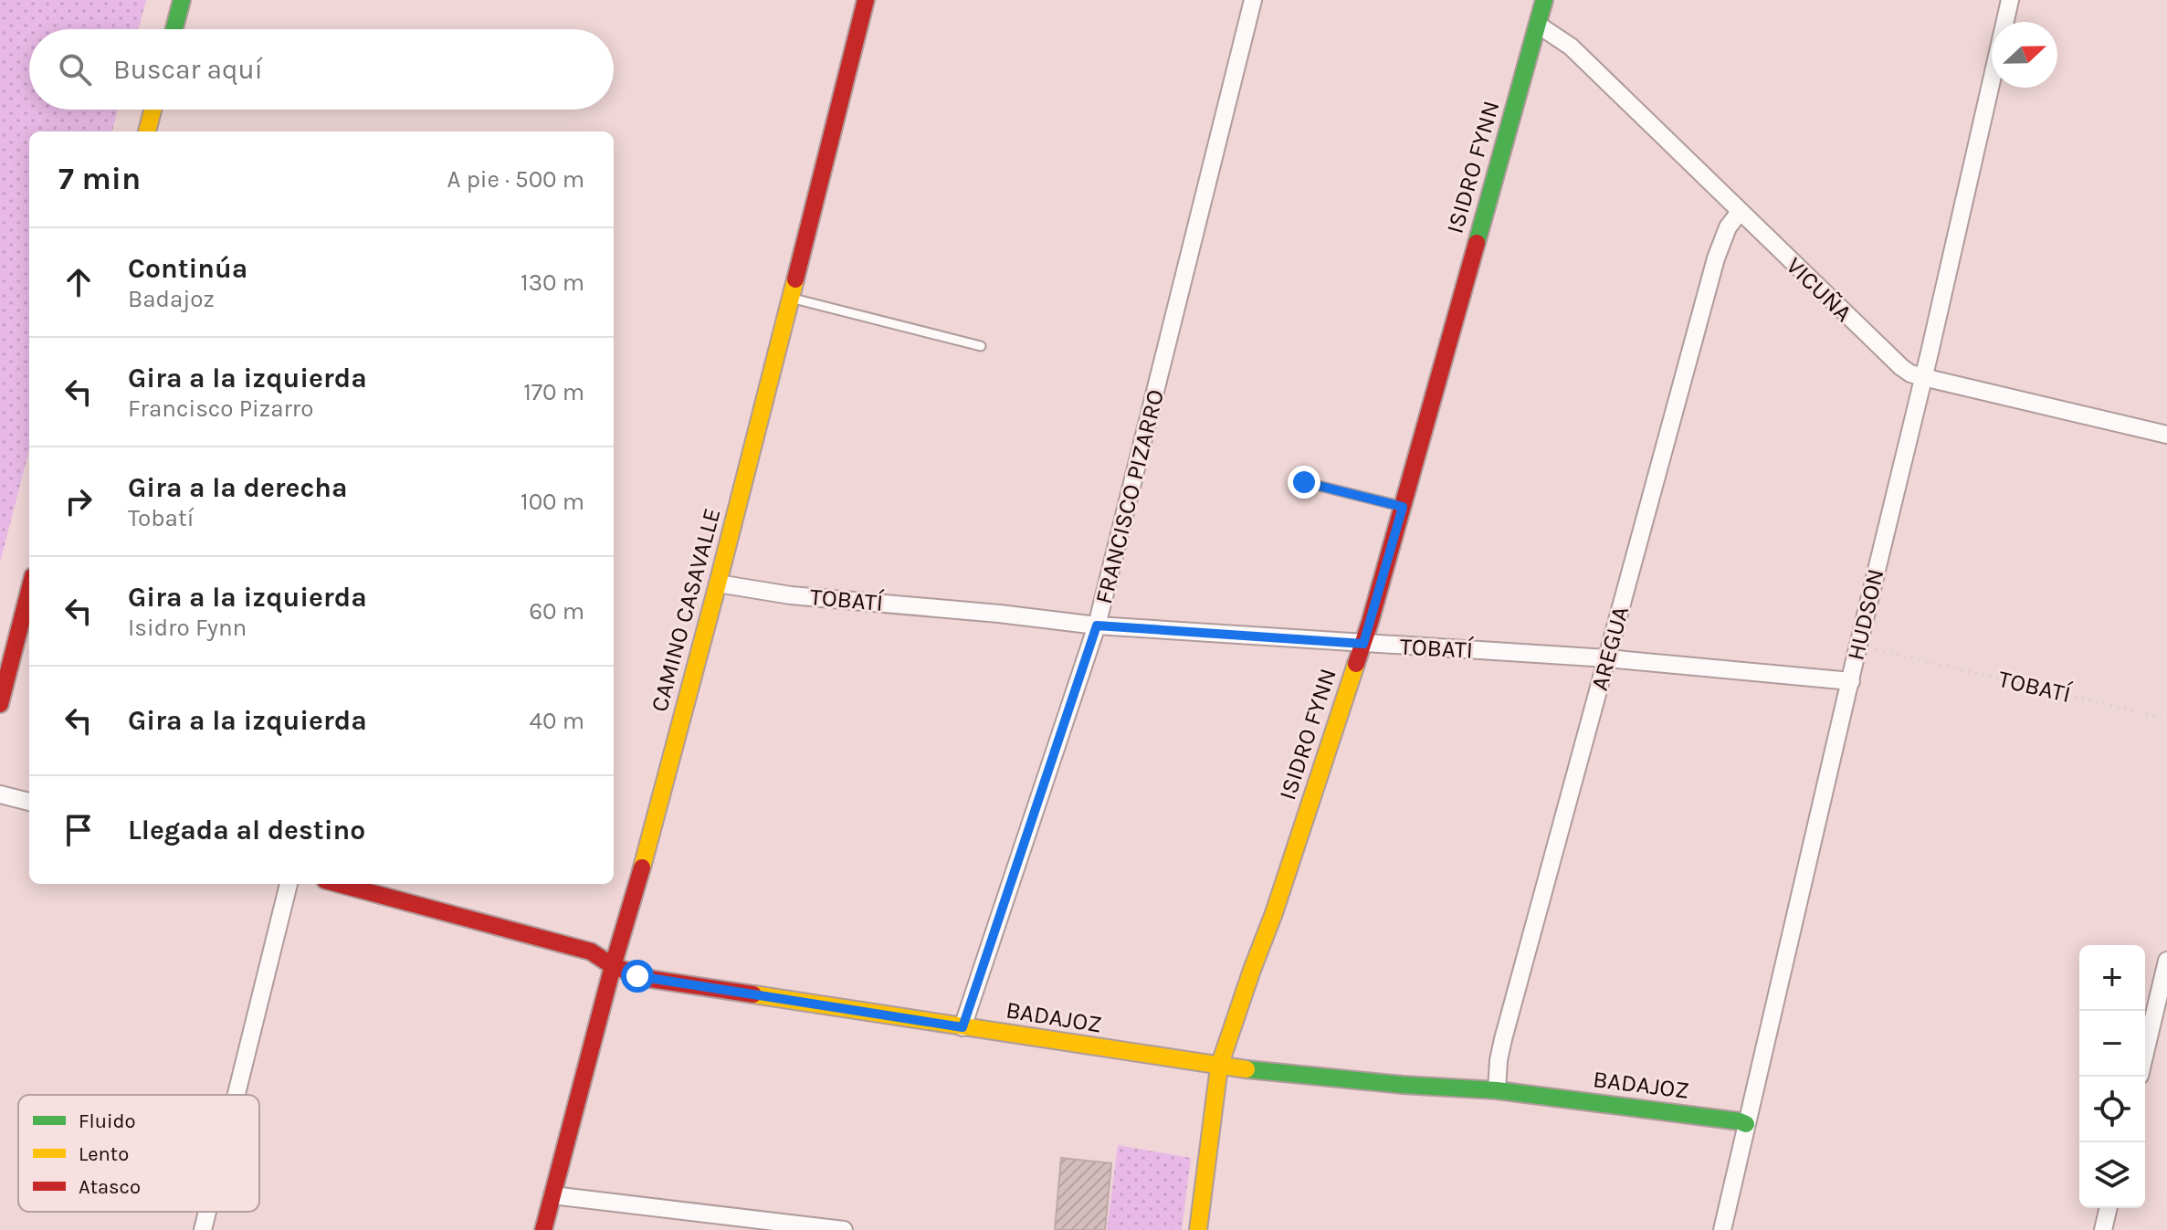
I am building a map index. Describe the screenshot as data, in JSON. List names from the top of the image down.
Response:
{
  "streets": {
    "street": [
      "ISIDRO FYNN",
      "VICUÑA",
      "FRANCISCO PIZARRO",
      "TOBATÍ",
      "CAMINO CASAVALLE",
      "HUDSON",
      "AREGUA",
      "BADAJOZ"
    ]
  },
  "crossings": [
    ["ISIDRO FYNN", "VICUÑA"],
    ["ISIDRO FYNN", "TOBATÍ"],
    ["ISIDRO FYNN", "BADAJOZ"],
    ["VICUÑA", "HUDSON"],
    ["VICUÑA", "AREGUA"],
    ["FRANCISCO PIZARRO", "TOBATÍ"],
    ["FRANCISCO PIZARRO", "BADAJOZ"],
    ["TOBATÍ", "CAMINO CASAVALLE"],
    ["TOBATÍ", "HUDSON"],
    ["TOBATÍ", "AREGUA"],
    ["CAMINO CASAVALLE", "BADAJOZ"],
    ["HUDSON", "BADAJOZ"],
    ["AREGUA", "BADAJOZ"]
  ],
  "legend": ["Fluido", "Lento", "Atasco"],
  "north": "right",
  "page": {
    "search": "Buscar aquí",
    "heading": ["7 min", "A pie · 500 m"],
    "list": [
      ["Continúa", "Badajoz", "130 m"],
      ["Gira a la izquierda", "Francisco Pizarro", "170 m"],
      ["Gira a la derecha", "Tobatí", "100 m"],
      ["Gira a la izquierda", "Isidro Fynn", "60 m"],
      ["Gira a la izquierda", "40 m"],
      "Llegada al destino"
    ],
    "map_buttons": ["+", "−"]
  }
}
